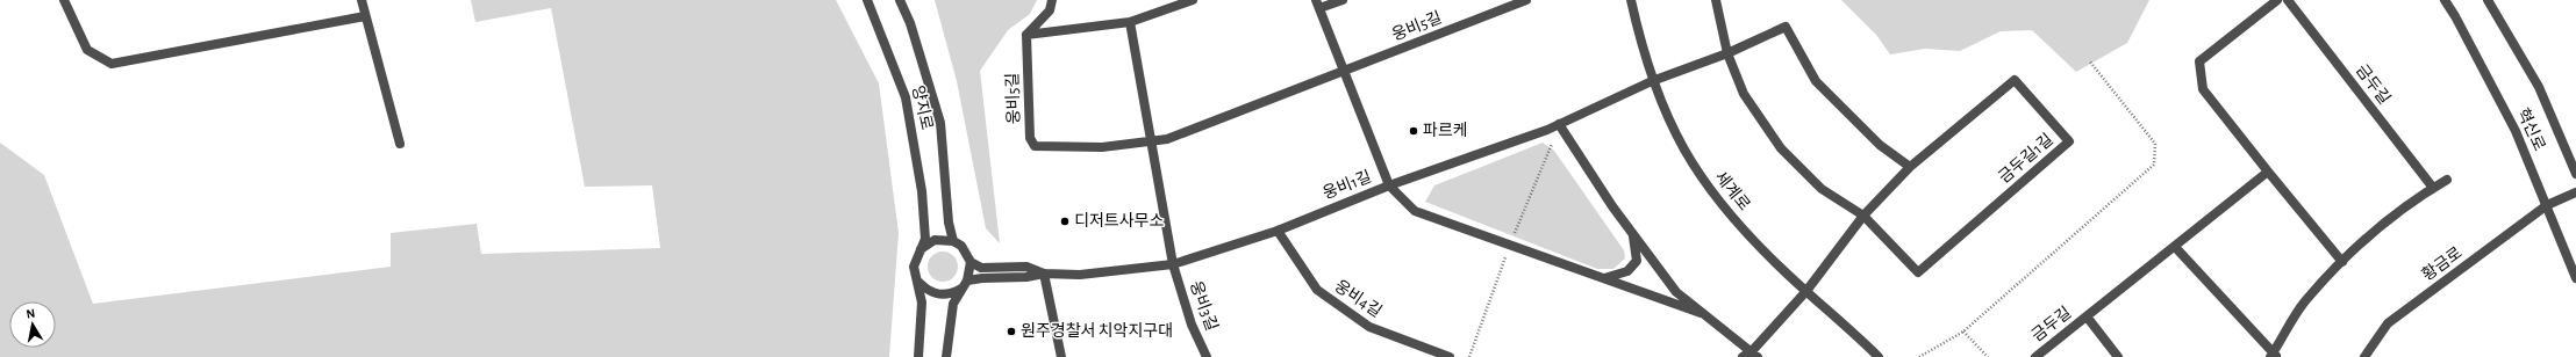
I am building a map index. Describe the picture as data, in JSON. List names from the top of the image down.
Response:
{
  "streets": {
    "street": [
      "웅비5길",
      "금두길",
      "양지로",
      "혁신로",
      "금두길1길",
      "웅비1길",
      "세계로",
      "황금로",
      "웅비4길",
      "웅비3길"
    ]
  },
  "crossings": [
    ["혁신로", "황금로"],
    ["금두길1길", "세계로"],
    ["웅비1길", "세계로"],
    ["웅비1길", "웅비4길"],
    ["웅비1길", "웅비3길"]
  ],
  "places": ["파르케", "디저트사무소", "원주경찰서 치악지구대"],
  "north": "top"
}
